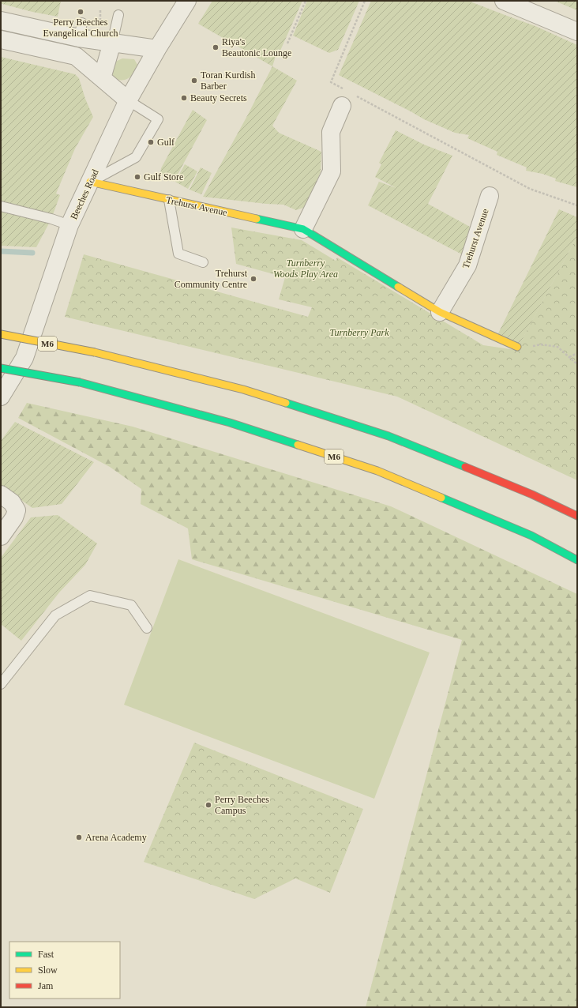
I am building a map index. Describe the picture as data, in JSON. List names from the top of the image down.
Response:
{
  "streets": {
    "main road": ["Trehurst Avenue", "M6"],
    "street": ["Beeches Road"]
  },
  "crossings": [
    ["Beeches Road", "Trehurst Avenue"]
  ],
  "parks": ["Turnberry Woods Play Area", "Turnberry Park"],
  "places": [
    "Perry Beeches Evangelical Church",
    "Riya's Beautonic Lounge",
    "Toran Kurdish Barber",
    "Beauty Secrets",
    "Gulf",
    "Gulf Store",
    "Trehurst Community Centre",
    "Perry Beeches Campus",
    "Arena Academy"
  ],
  "legend": ["Fast", "Slow", "Jam"]
}
